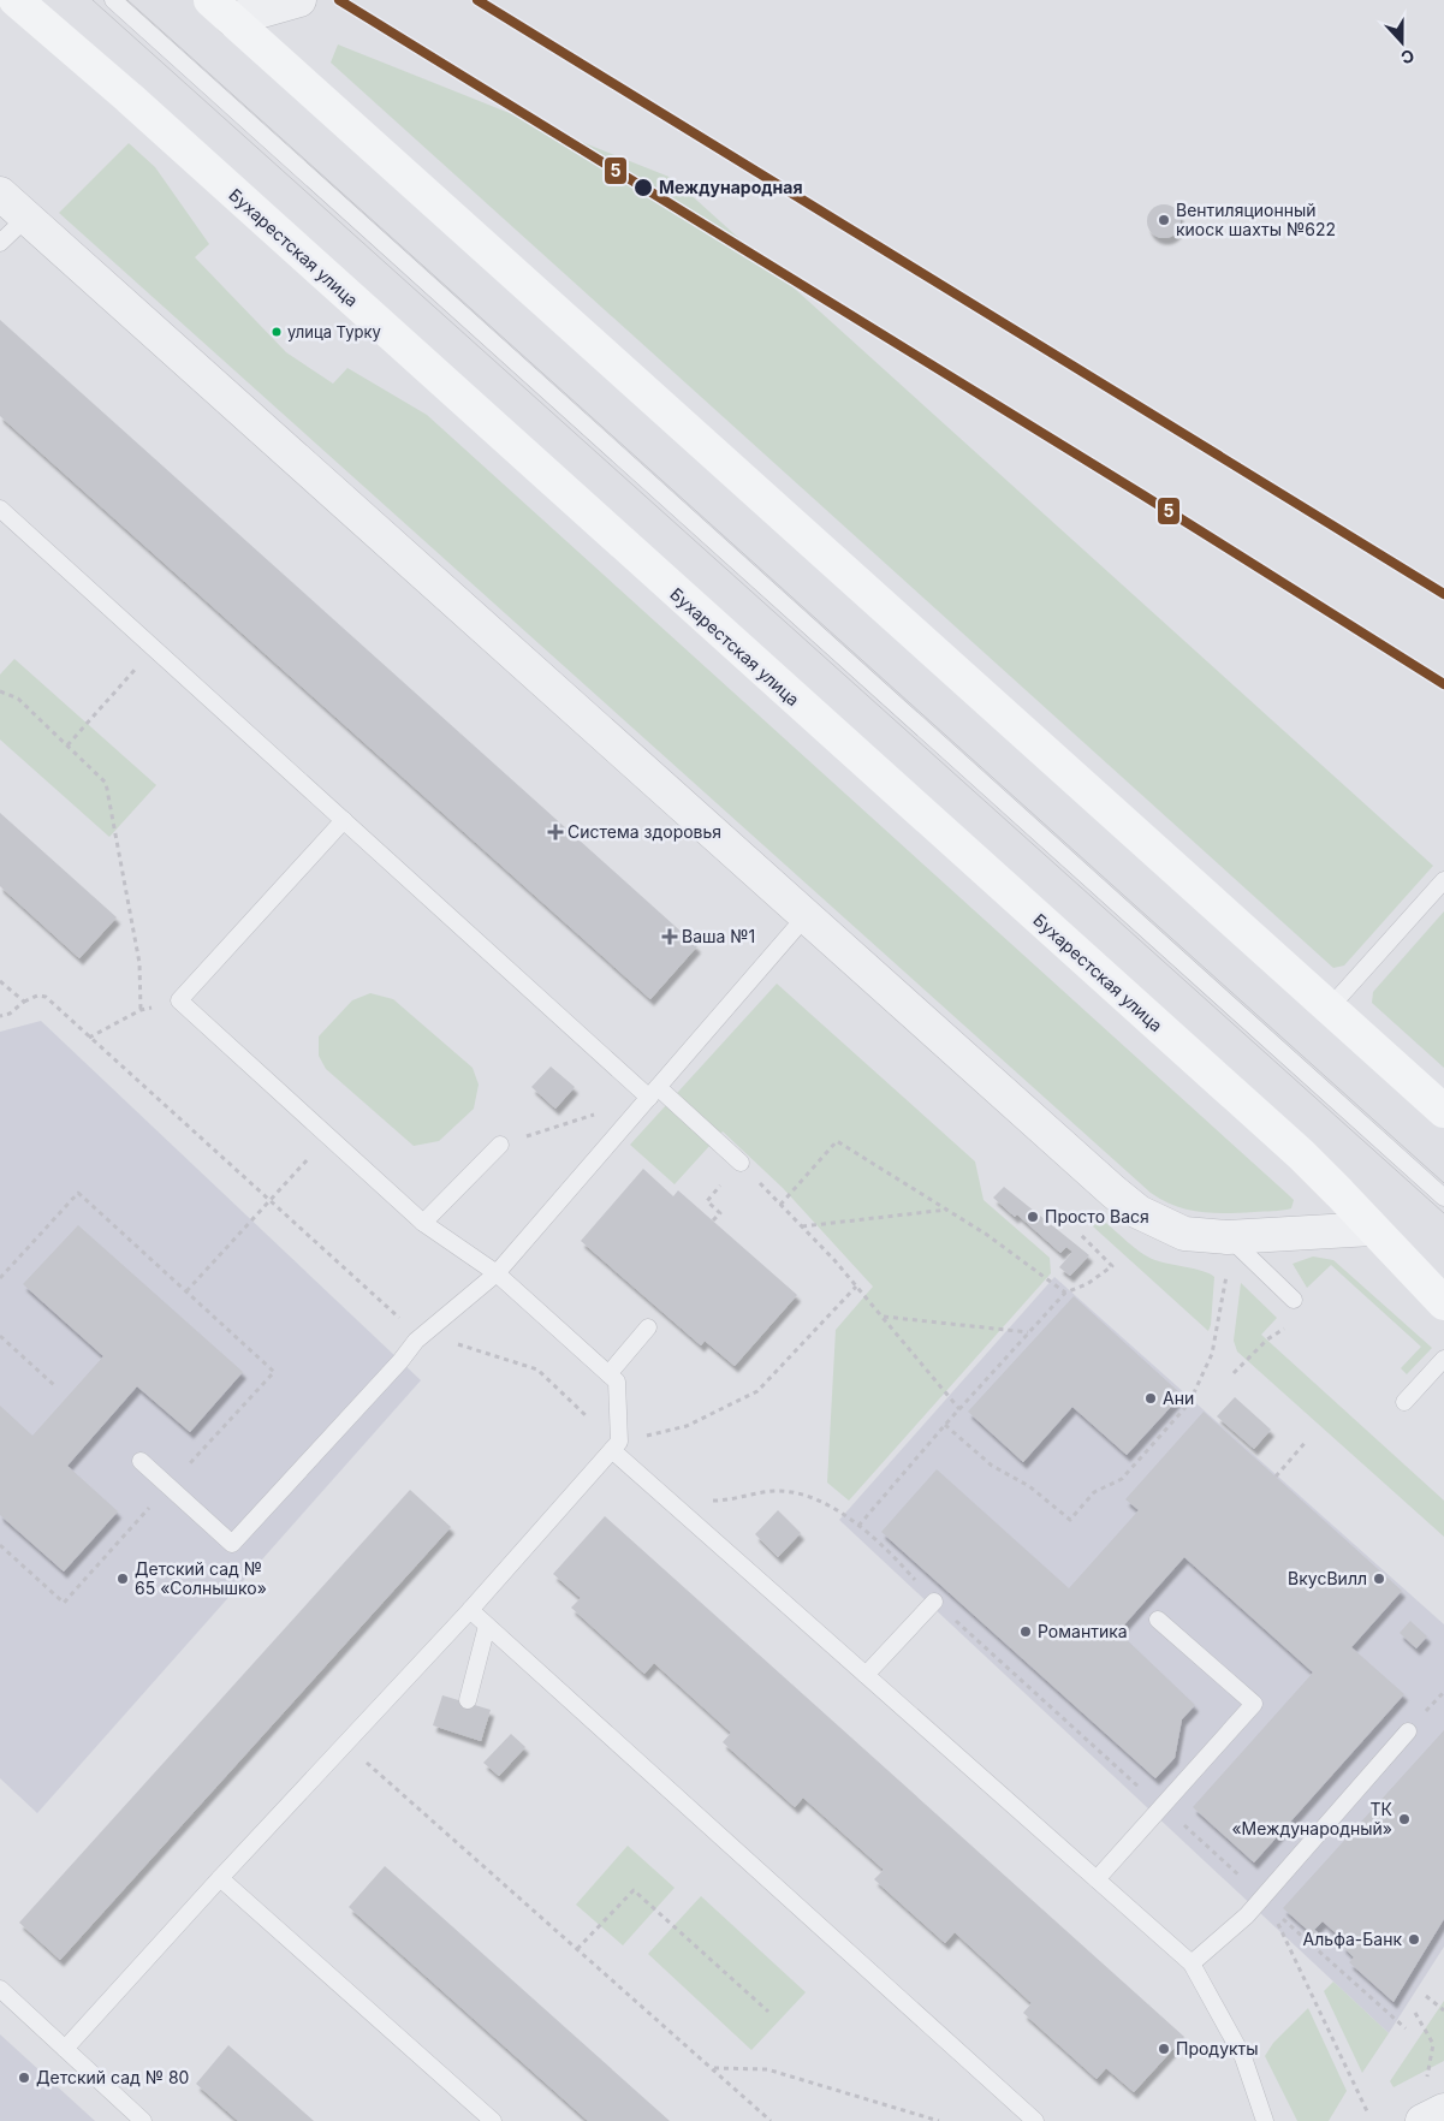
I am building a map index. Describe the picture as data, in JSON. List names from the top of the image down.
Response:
{
  "streets": {
    "main road": ["Бухарестская улица"]
  },
  "places": {
    "other": [
      "Международная",
      "Вентиляционный киоск шахты №622",
      "улица Турку",
      "Просто Вася",
      "Ани",
      "Детский сад № 65 «Солнышко»",
      "ВкусВилл",
      "Романтика",
      "ТК «Международный»",
      "Альфа-Банк",
      "Продукты",
      "Детский сад № 80"
    ],
    "health": ["Система здоровья", "Ваша №1"]
  },
  "lines": ["transit line 5"],
  "north": "bottom"
}
